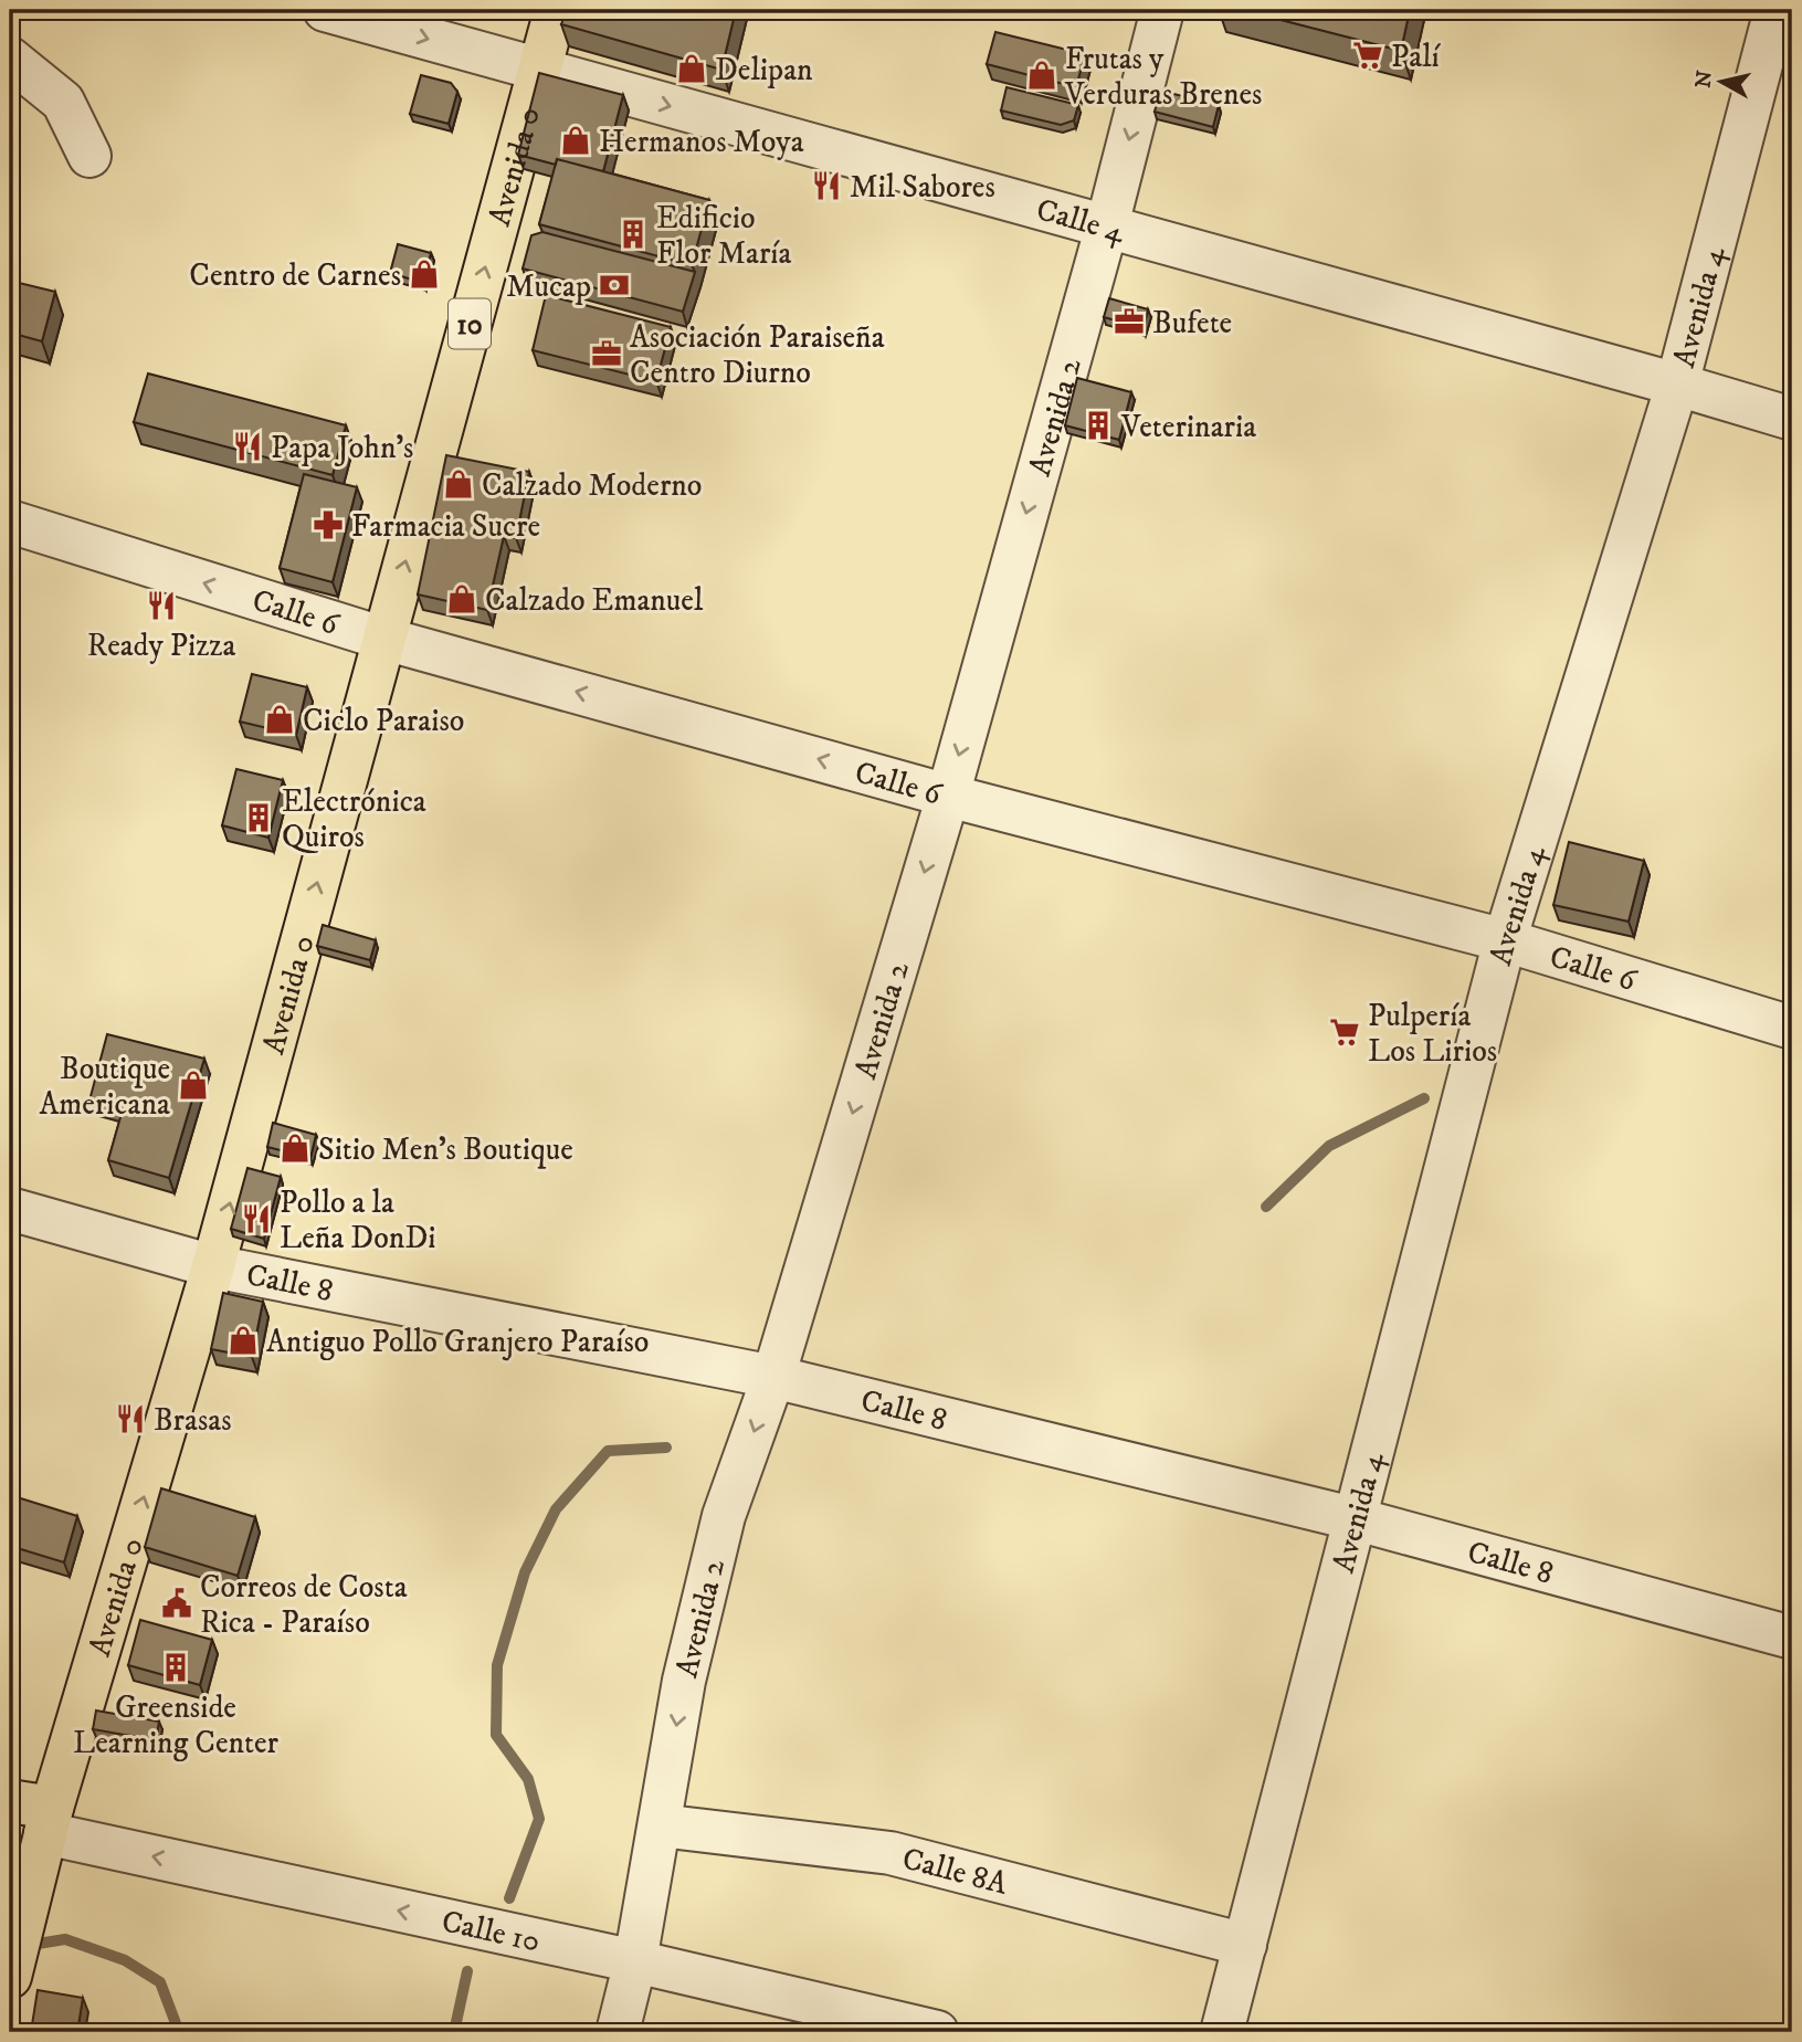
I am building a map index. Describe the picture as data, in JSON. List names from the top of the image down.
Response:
{
  "streets": {
    "main road": ["Avenida 0", "10", "Calle 10"],
    "street": [
      "Calle 4",
      "Avenida 4",
      "Avenida 2",
      "Calle 6",
      "Calle 8",
      "Calle 8A"
    ]
  },
  "crossings": [
    ["Avenida 0", "Calle 4"],
    ["Avenida 0", "Calle 6"],
    ["Avenida 0", "Calle 8"],
    ["Avenida 0", "Calle 10"],
    ["Calle 4", "Avenida 4"],
    ["Calle 4", "Avenida 2"],
    ["Avenida 4", "Calle 6"],
    ["Avenida 4", "Calle 8"],
    ["Avenida 4", "Calle 8A"],
    ["Avenida 2", "Calle 6"],
    ["Avenida 2", "Calle 8"],
    ["Avenida 2", "Calle 8A"],
    ["Avenida 2", "Calle 10"]
  ],
  "one_way": [
    "Avenida 0",
    "Calle 4",
    "Avenida 2",
    "Calle 6",
    "Calle 10"
  ],
  "places": {
    "supermarket": ["Palí", "Pulpería Los Lirios"],
    "shop": [
      "Delipan",
      "Frutas y Verduras Brenes",
      "Hermanos Moya",
      "Centro de Carnes",
      "Calzado Moderno",
      "Calzado Emanuel",
      "Ciclo Paraiso",
      "Boutique Americana",
      "Sitio Men's Boutique",
      "Antiguo Pollo Granjero Paraíso"
    ],
    "restaurant": [
      "Mil Sabores",
      "Papa John's",
      "Ready Pizza",
      "Pollo a la Leña DonDi",
      "Brasas"
    ],
    "building": [
      "Edificio Flor María",
      "Veterinaria",
      "Electrónica Quiros",
      "Greenside Learning Center"
    ],
    "bank": ["Mucap"],
    "office": ["Bufete", "Asociación Paraiseña Centro Diurno"],
    "pharmacy": ["Farmacia Sucre"],
    "public building": ["Correos de Costa Rica - Paraíso"]
  },
  "north": "left"
}
